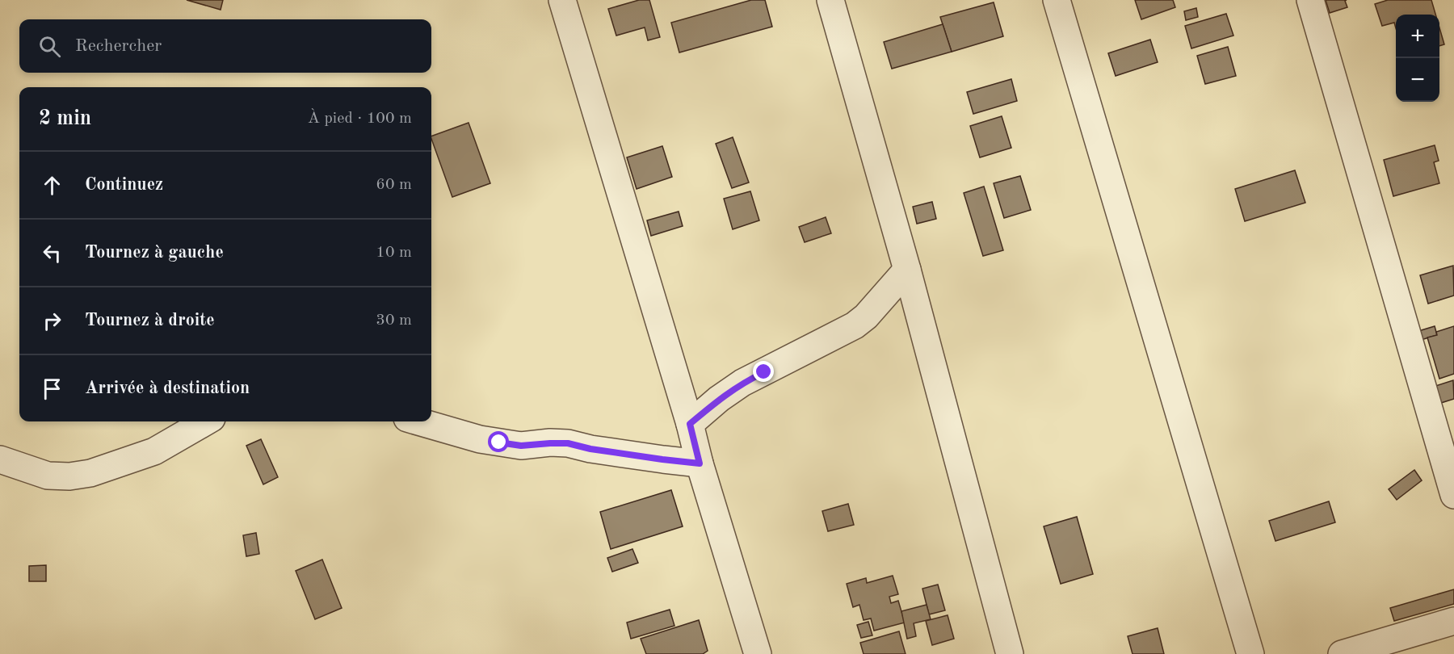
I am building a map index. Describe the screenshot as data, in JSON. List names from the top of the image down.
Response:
{
  "page": {
    "map_buttons": ["+", "−"],
    "search": "Rechercher",
    "heading": ["2 min", "À pied · 100 m"],
    "list": [
      ["Continuez", "60 m"],
      ["Tournez à gauche", "10 m"],
      ["Tournez à droite", "30 m"],
      "Arrivée à destination"
    ]
  }
}
